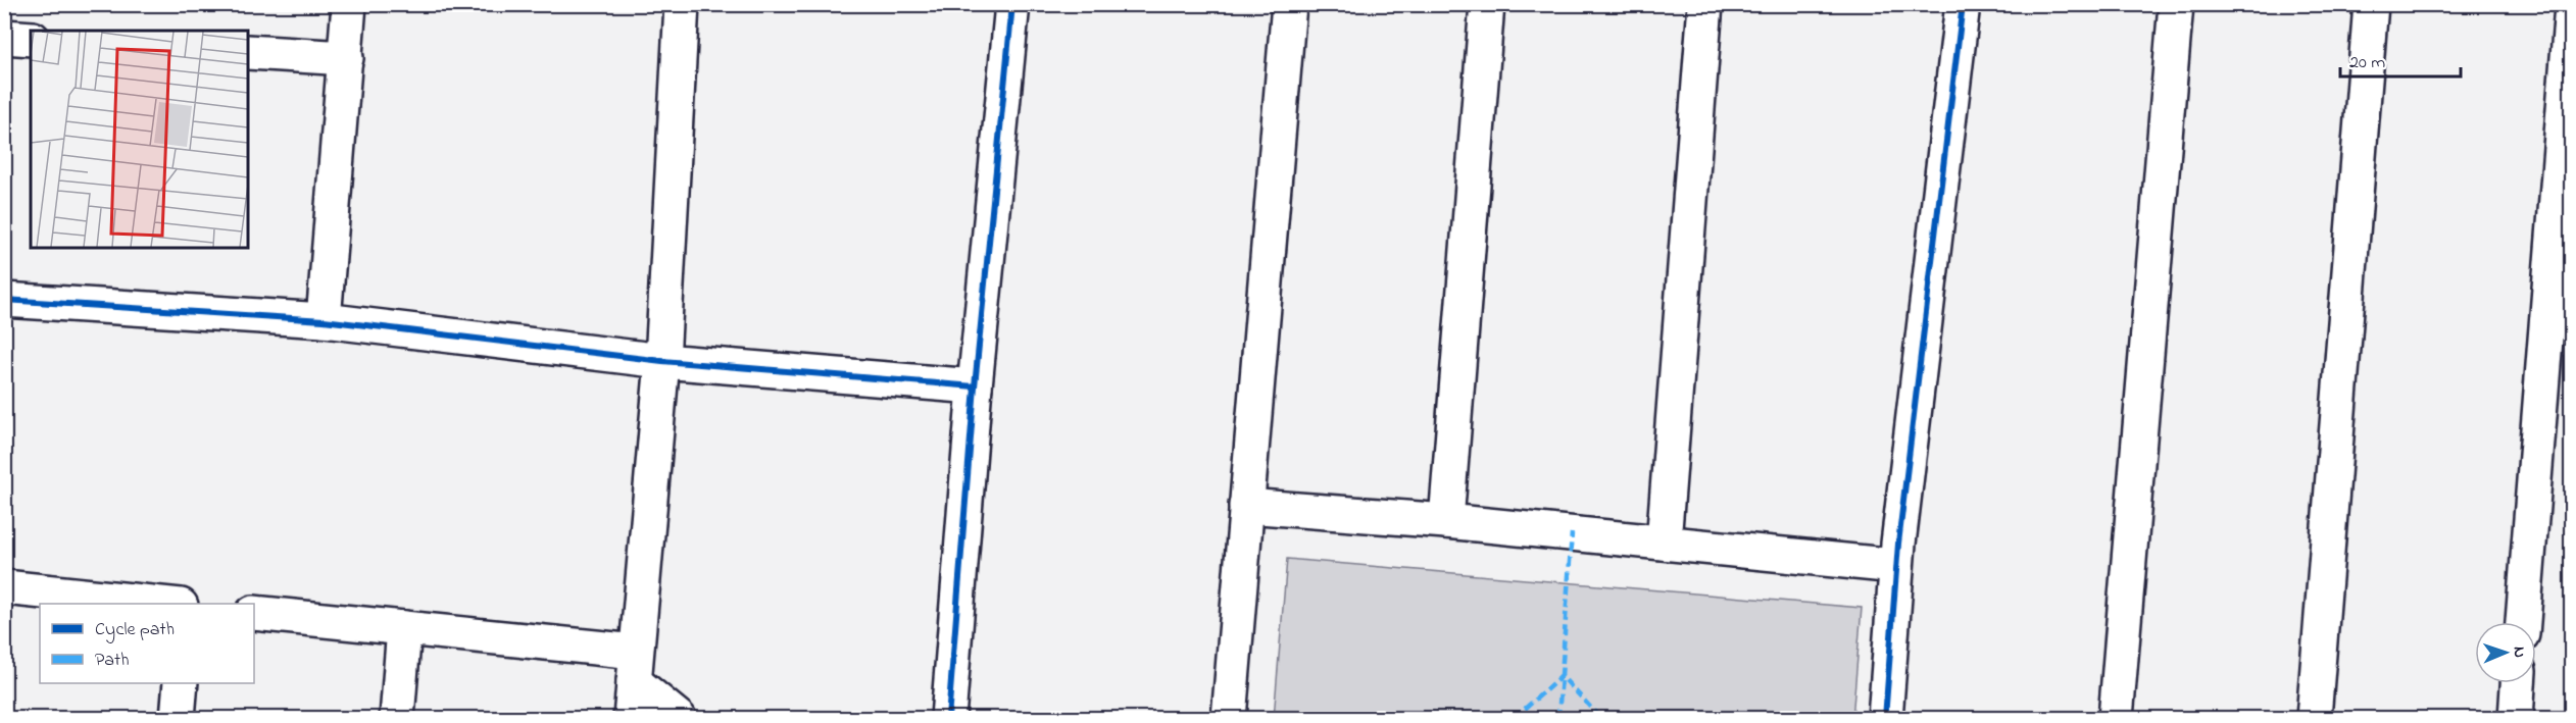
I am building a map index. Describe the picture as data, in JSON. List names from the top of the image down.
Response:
{
  "legend": ["Cycle path", "Path"],
  "scale_bar": "20 m",
  "north": "right"
}
